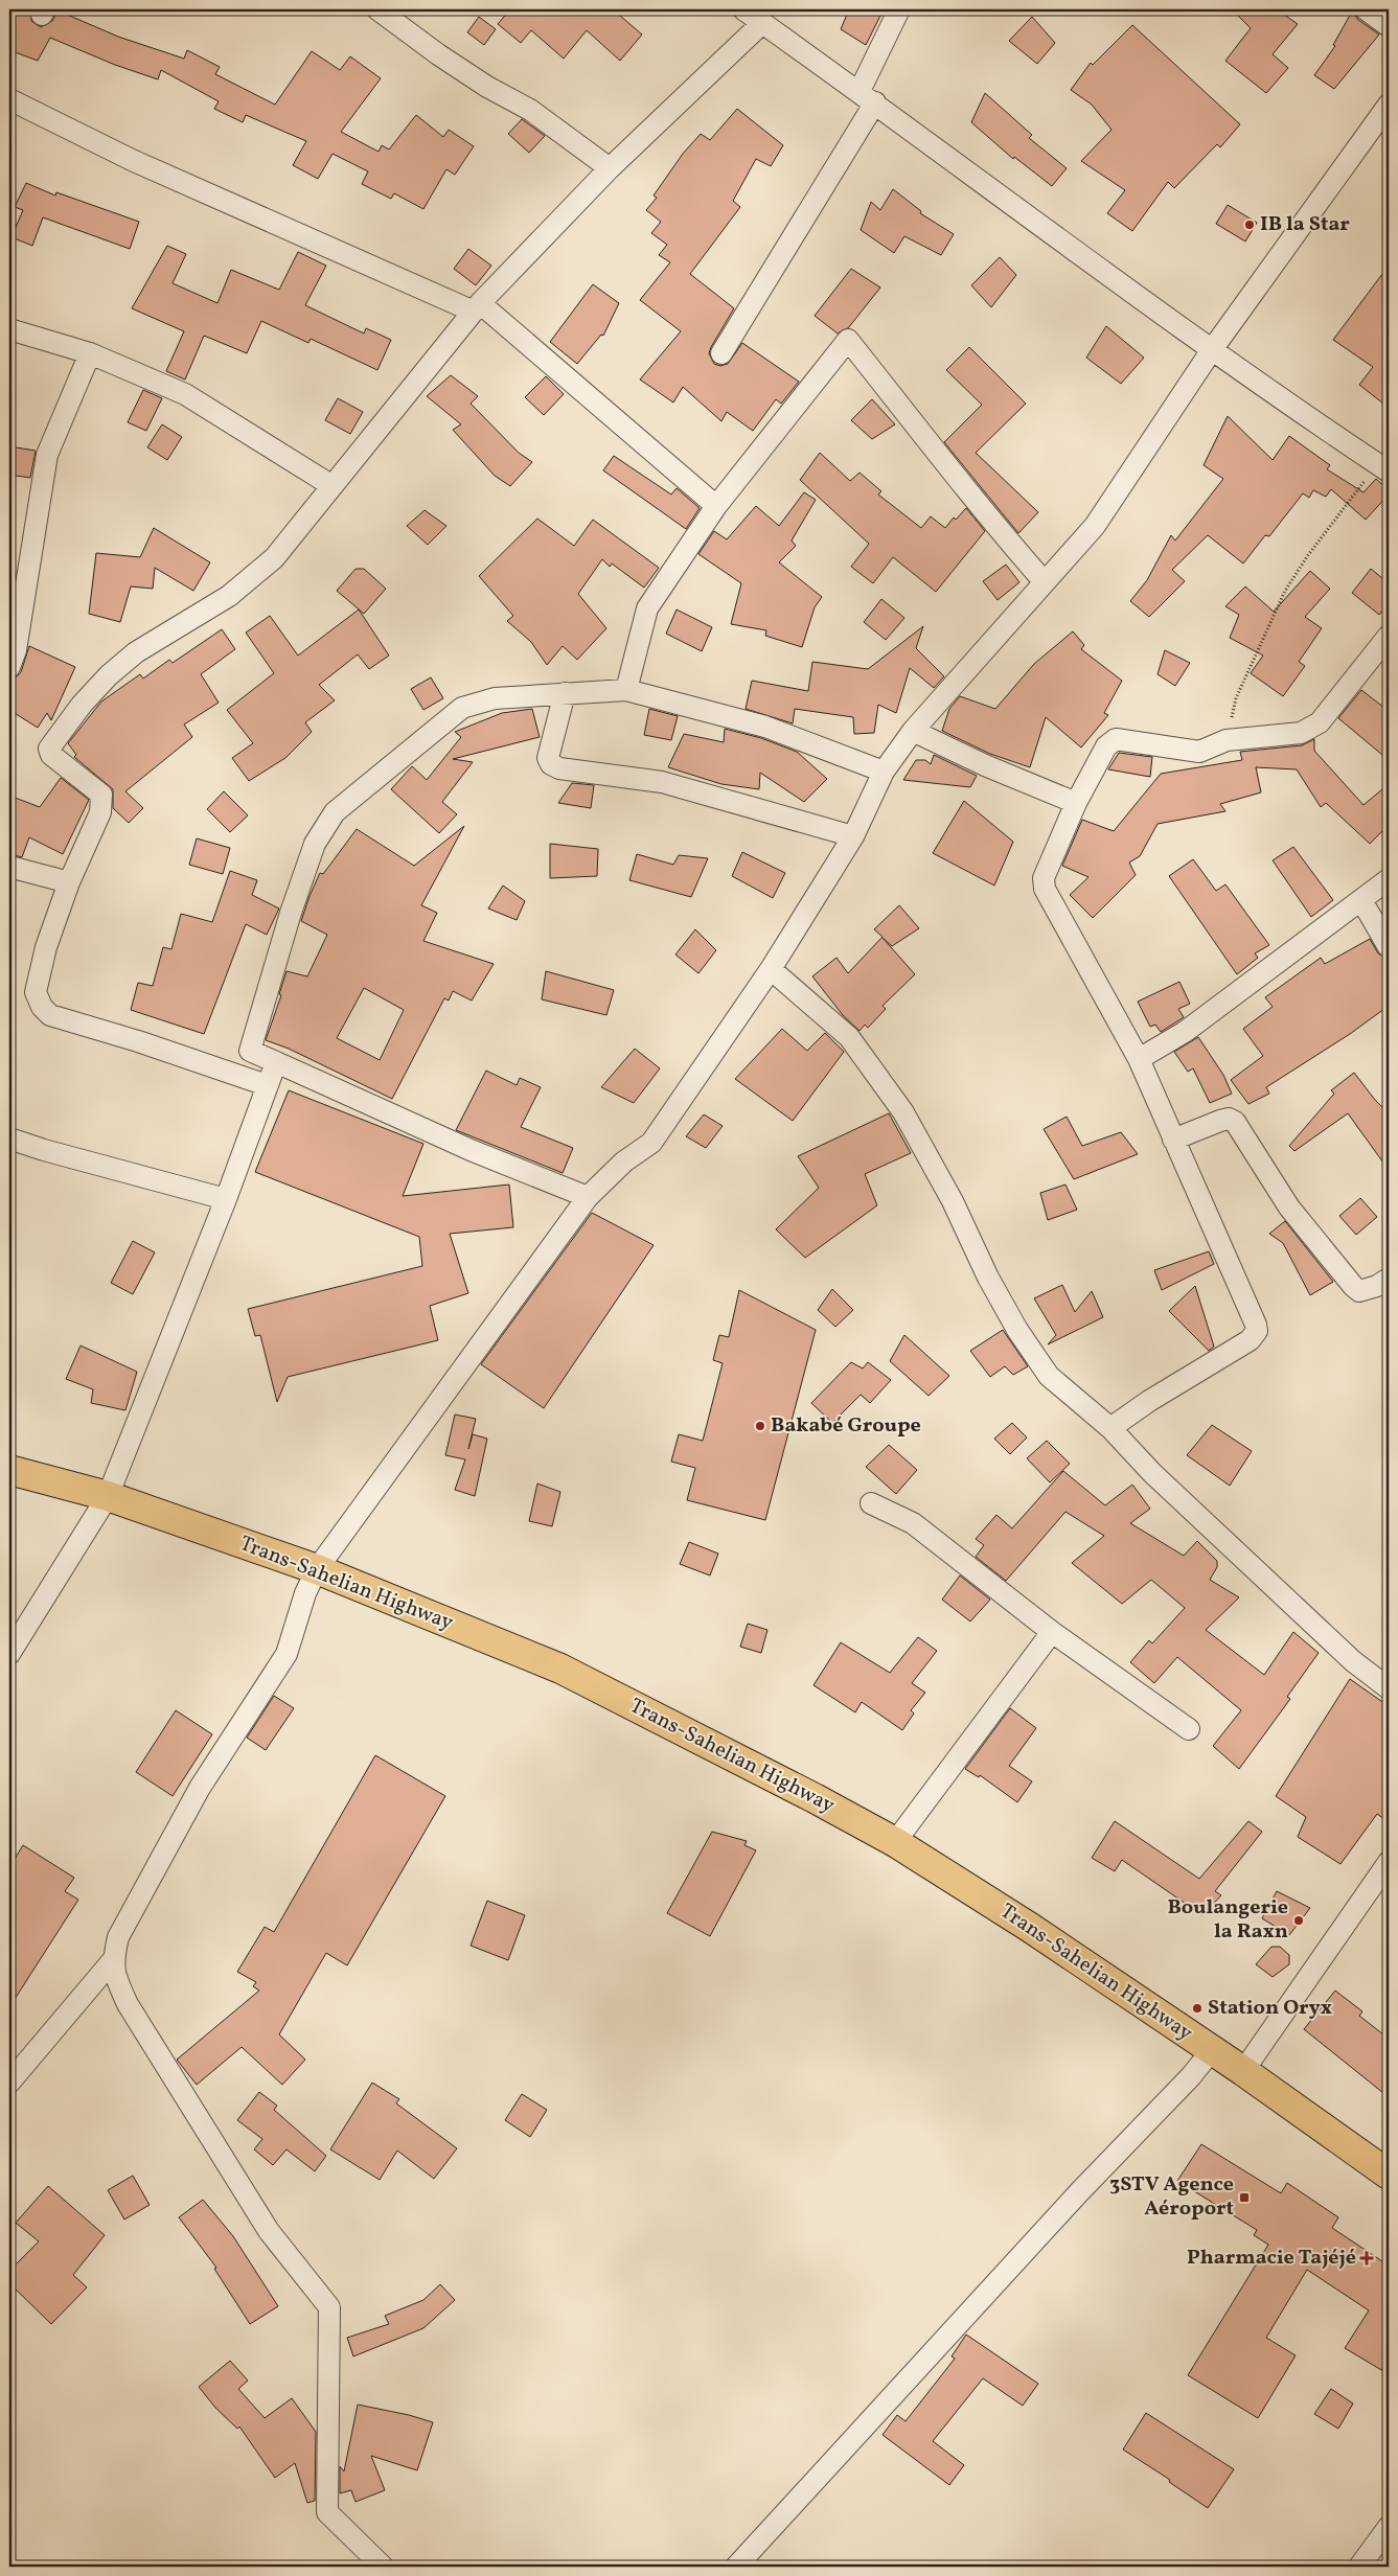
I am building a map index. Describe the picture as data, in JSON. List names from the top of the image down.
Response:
{
  "streets": {
    "highway": ["Trans-Sahelian Highway"]
  },
  "places": {
    "other": [
      "IB la Star",
      "Bakabé Groupe",
      "Boulangerie la Raxn",
      "Station Oryx"
    ],
    "transit": ["3STV Agence Aéroport"],
    "health": ["Pharmacie Tajéjé"]
  }
}
